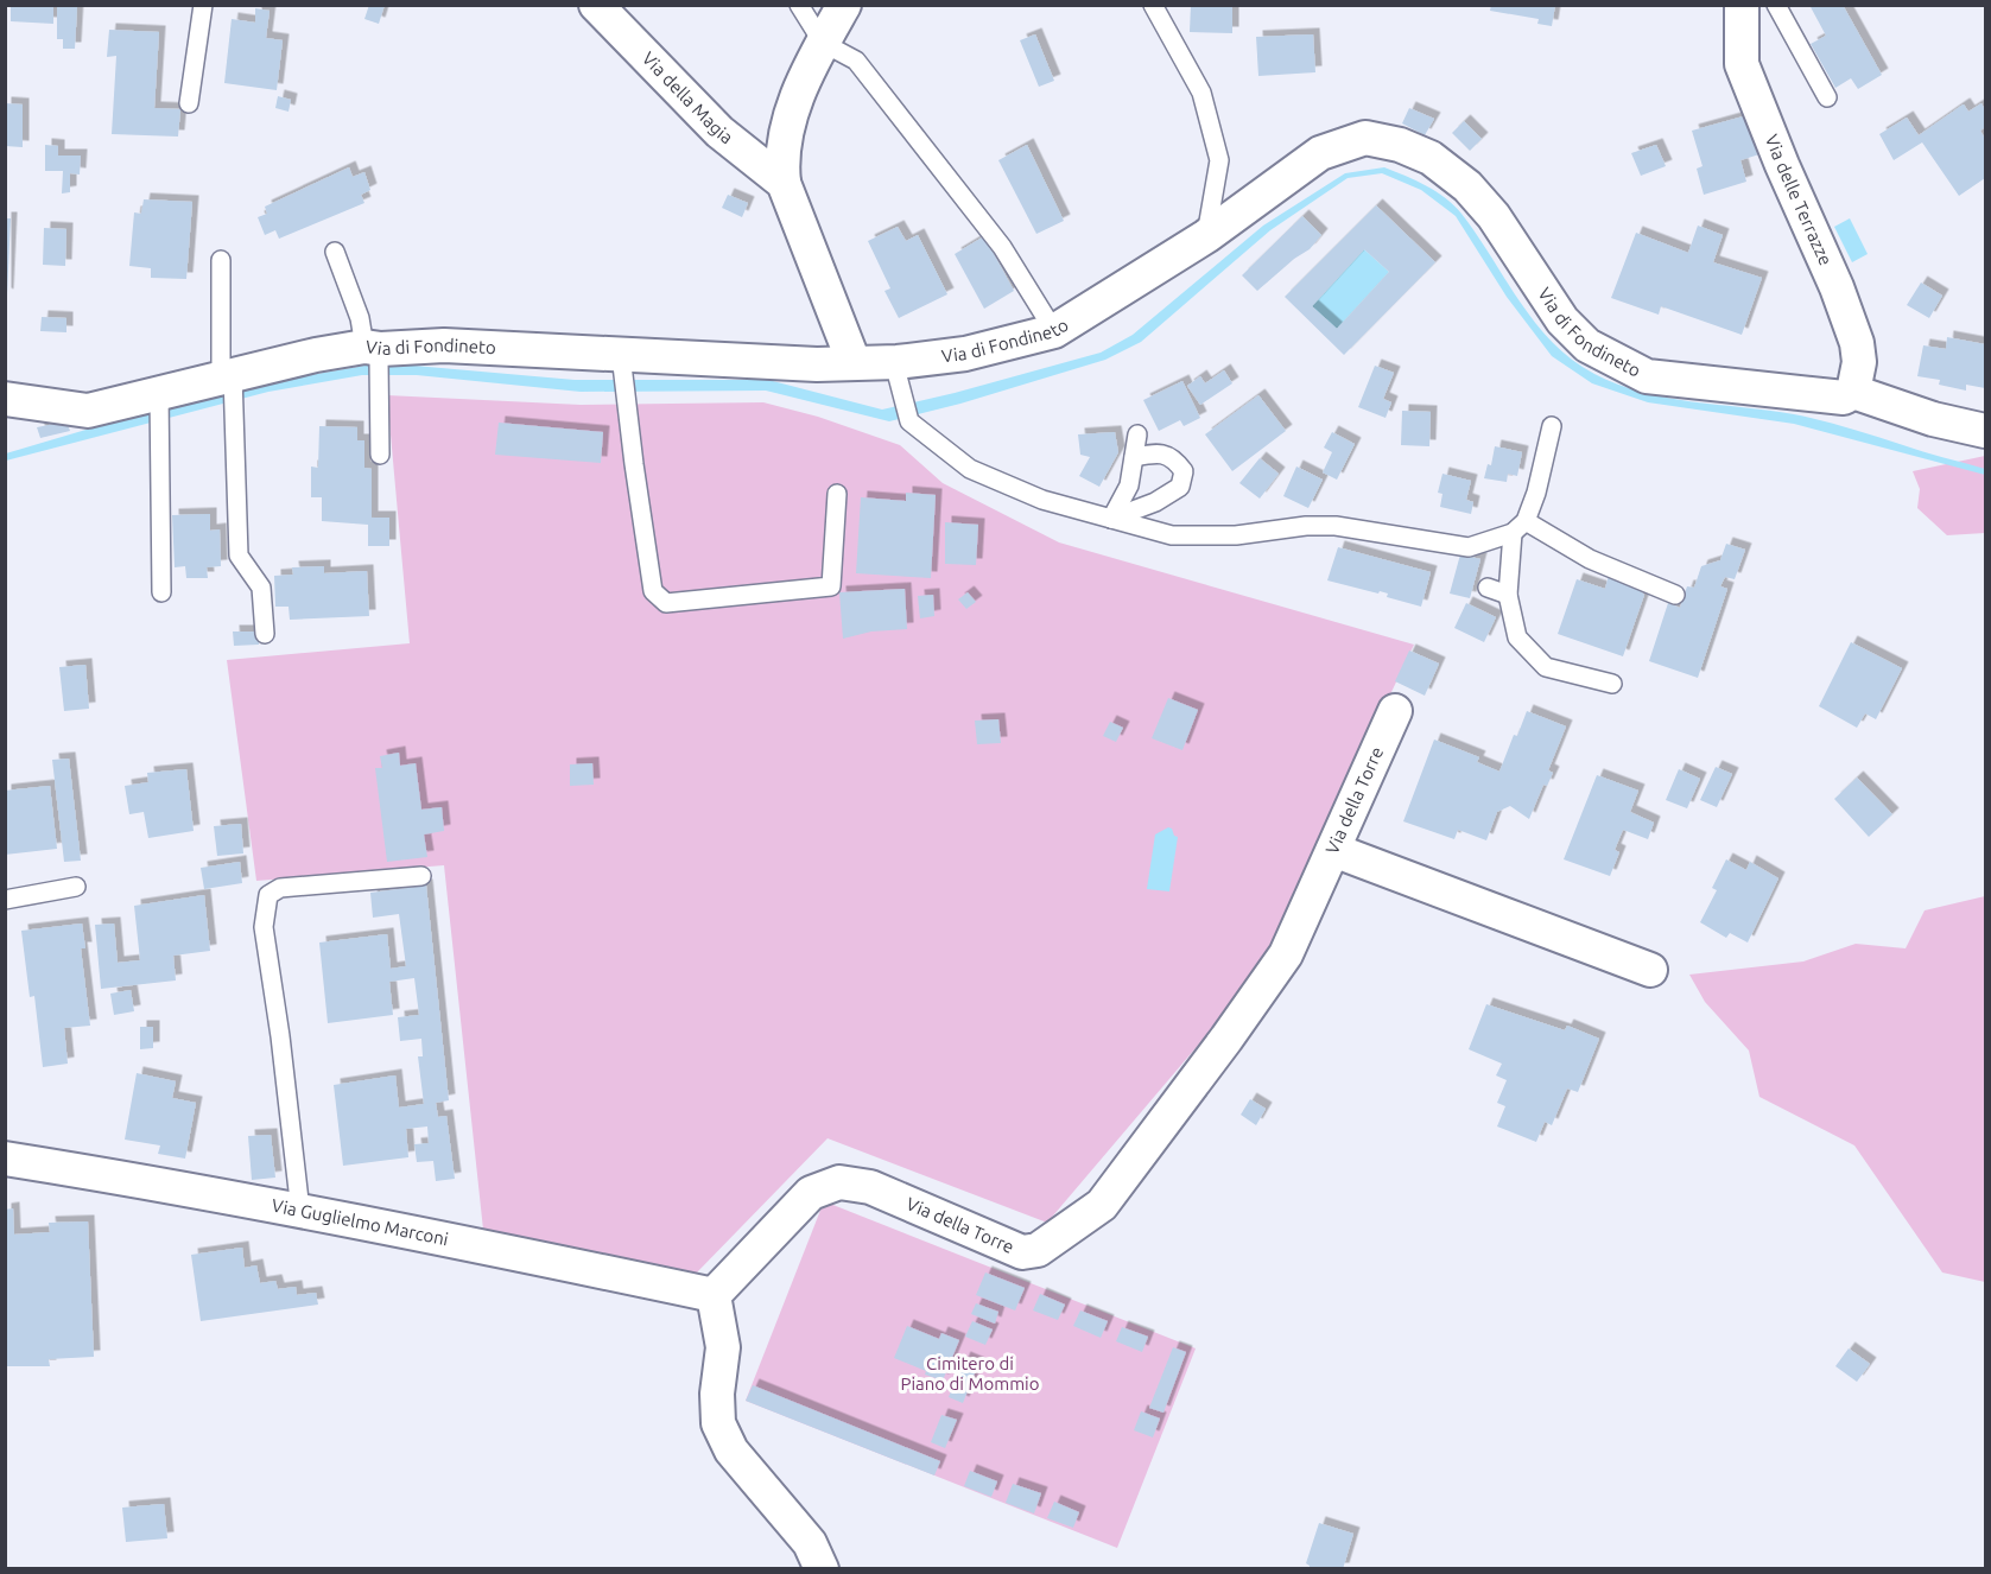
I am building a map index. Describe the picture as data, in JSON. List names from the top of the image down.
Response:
{
  "streets": {
    "street": [
      "Via della Magia",
      "Via delle Terrazze",
      "Via di Fondineto",
      "Via della Torre",
      "Via Guglielmo Marconi"
    ]
  },
  "crossings": [
    ["Via delle Terrazze", "Via di Fondineto"],
    ["Via della Torre", "Via Guglielmo Marconi"]
  ],
  "parks": ["Cimitero di Piano di Mommio"]
}
